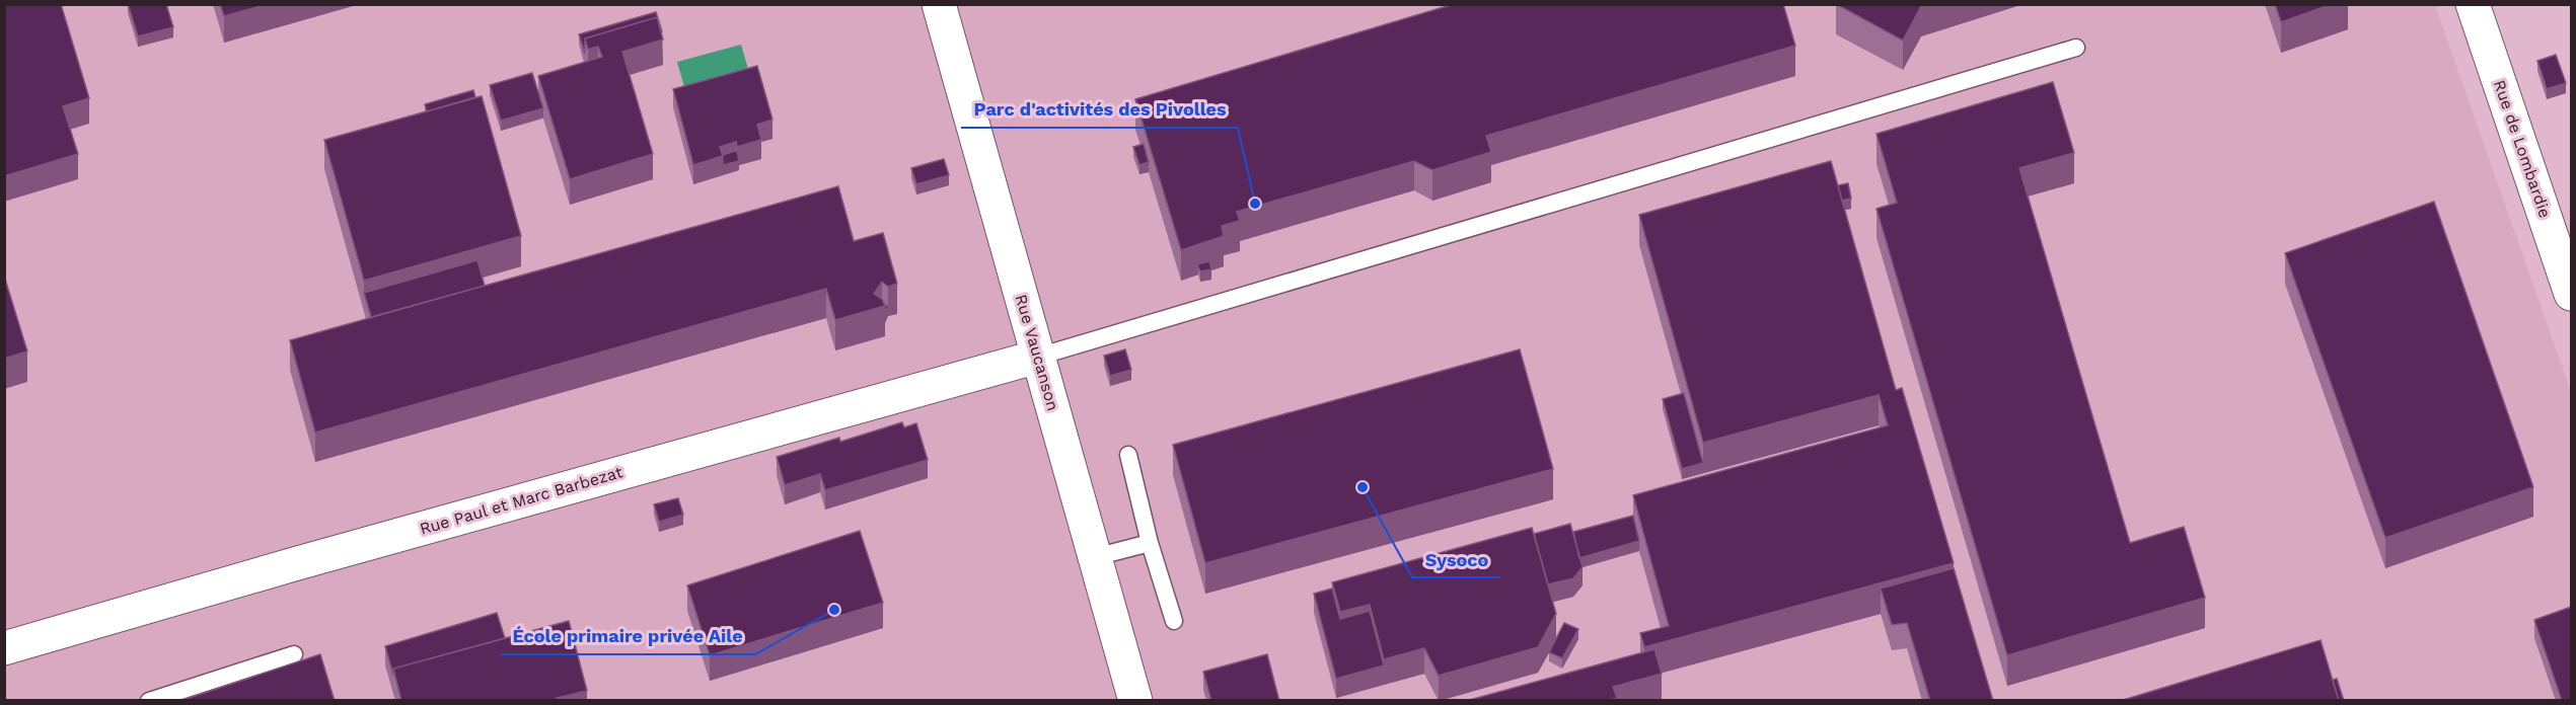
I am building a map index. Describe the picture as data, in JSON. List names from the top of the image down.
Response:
{
  "streets": {
    "street": ["Rue de Lombardie", "Rue Vaucanson", "Rue Paul et Marc Barbezat"]
  },
  "crossings": [
    ["Rue Vaucanson", "Rue Paul et Marc Barbezat"]
  ],
  "places": ["Parc d'activités des Pivolles", "Sysoco", "École primaire privée Aile"]
}
